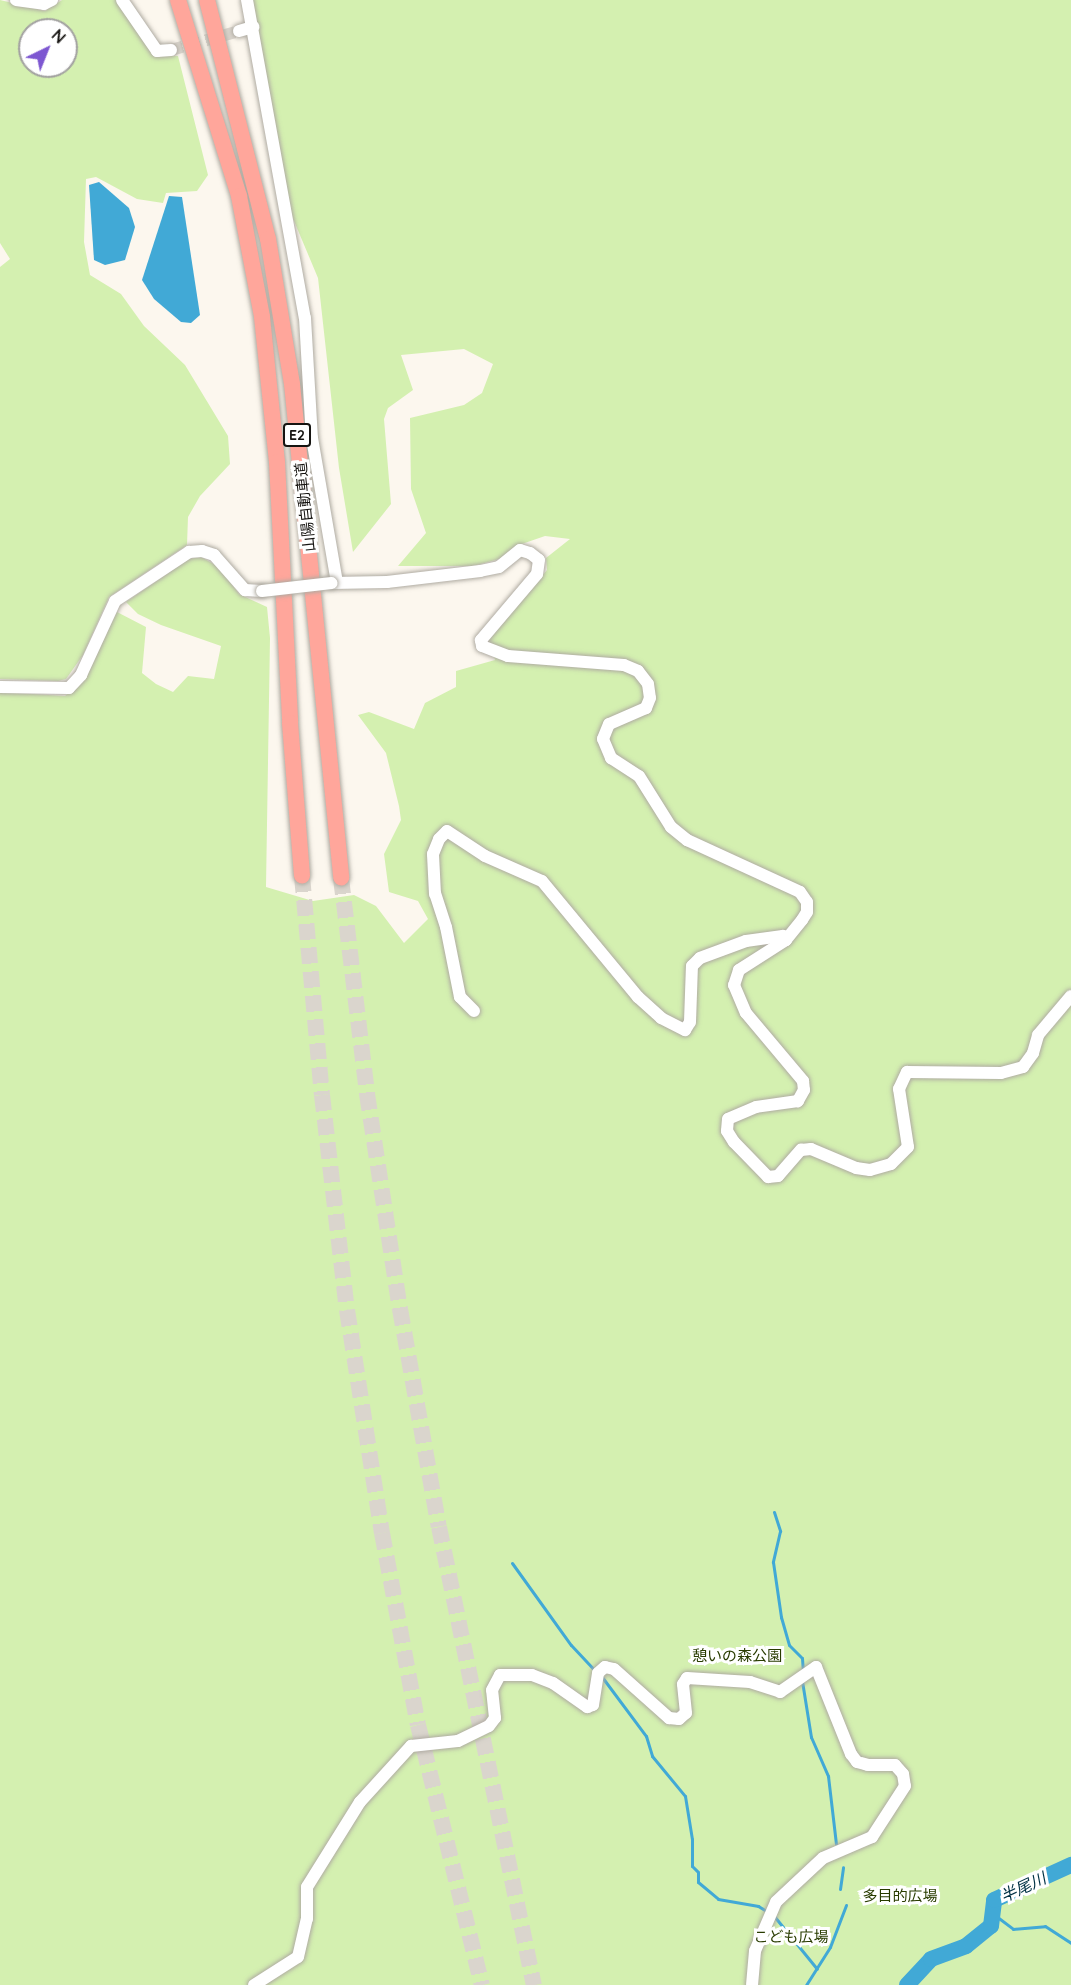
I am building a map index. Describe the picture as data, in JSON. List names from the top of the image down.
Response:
{
  "streets": {
    "highway": ["E2", "山陽自動車道"]
  },
  "water": ["半尾川"],
  "parks": ["憩いの森公園", "多目的広場", "こども広場"],
  "north": "top right"
}
